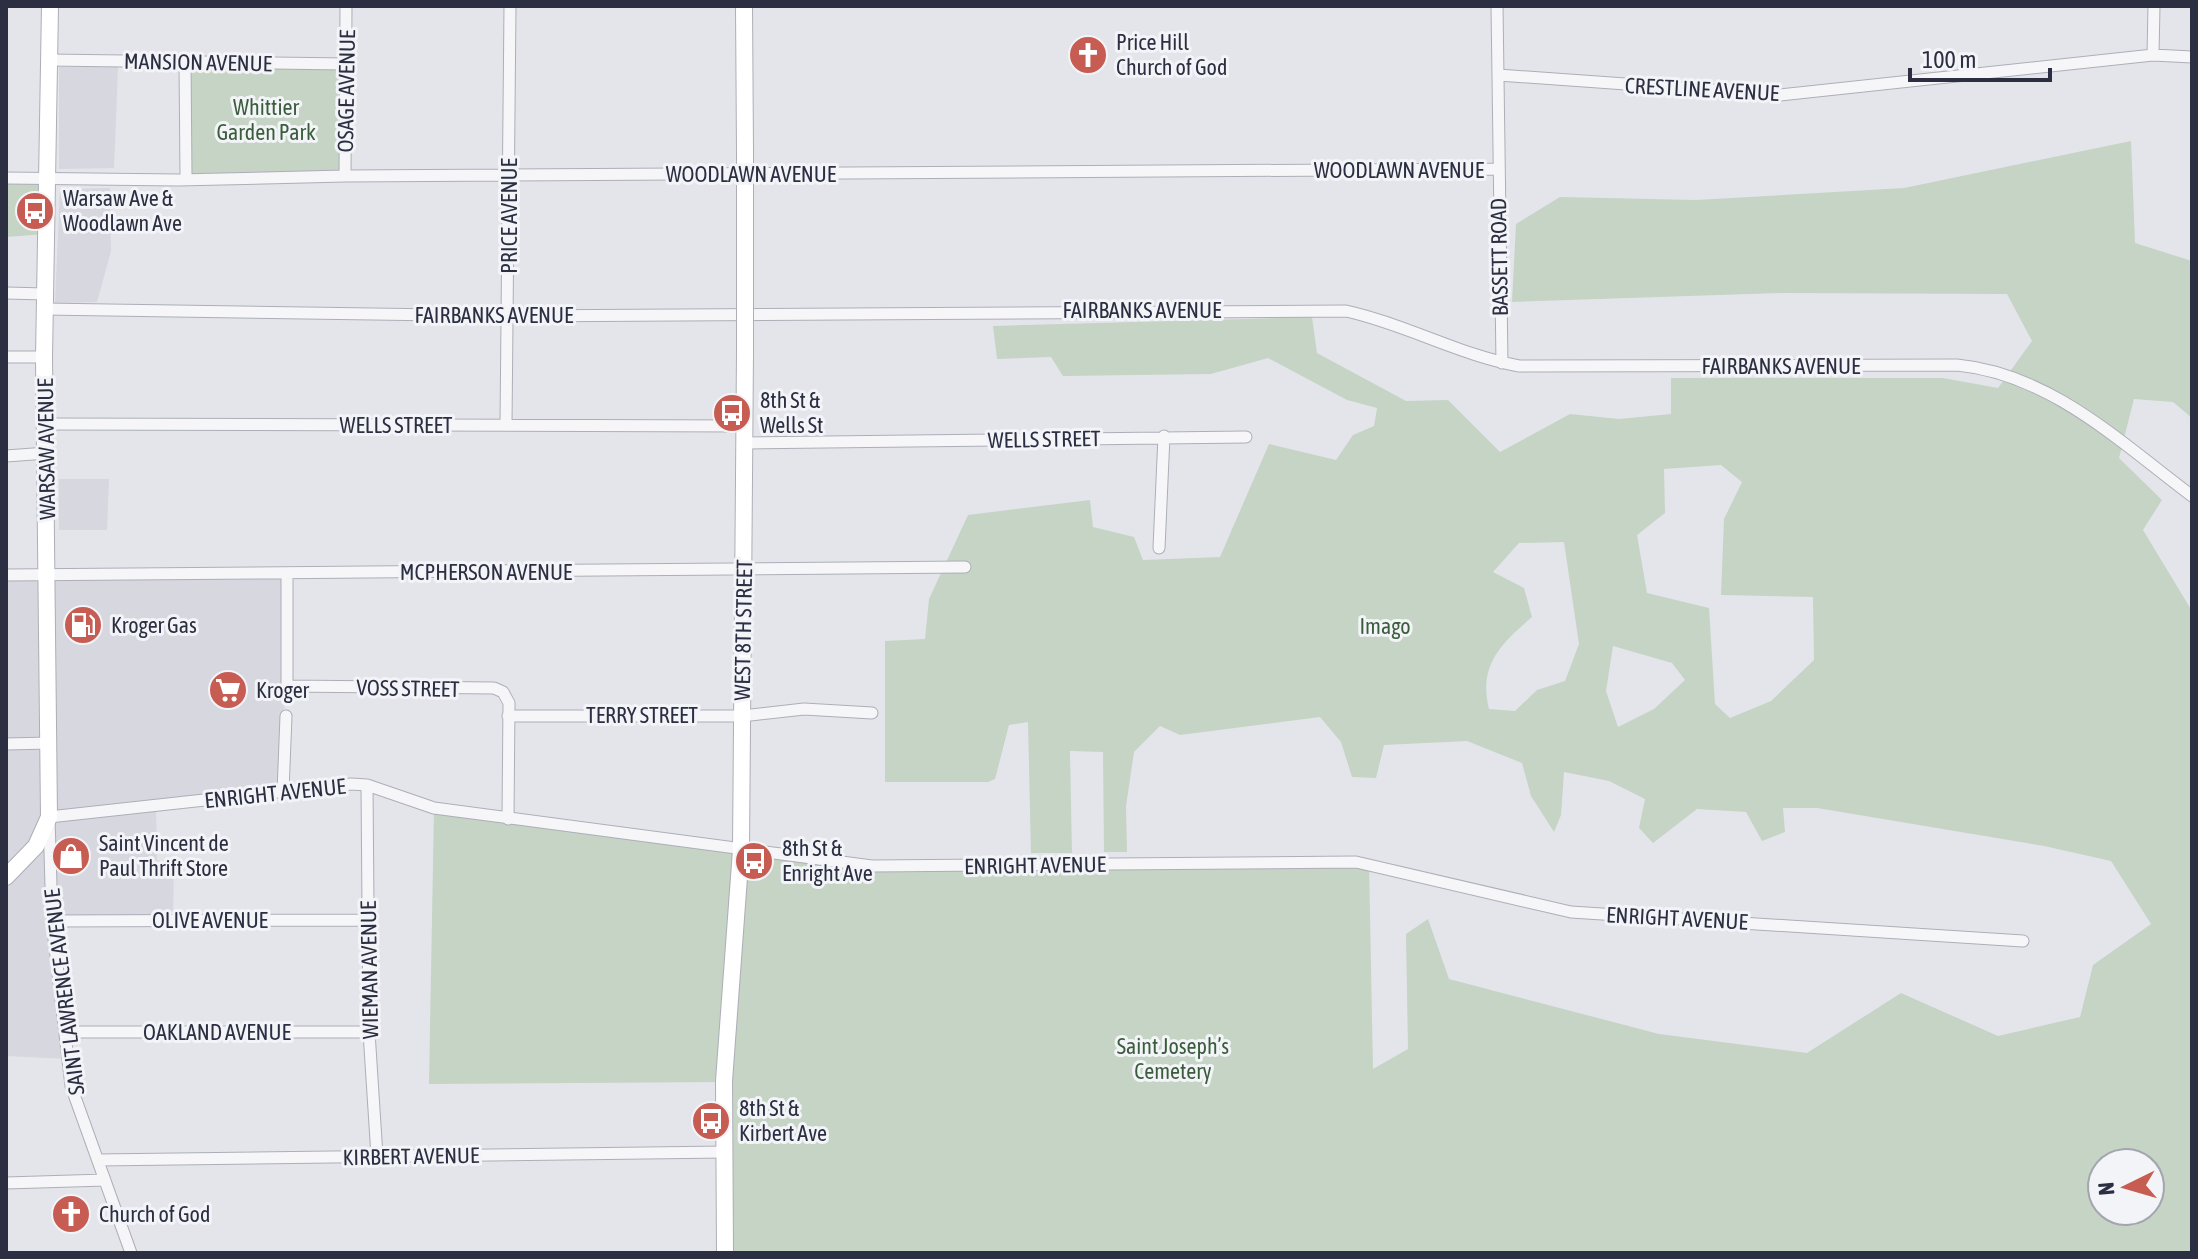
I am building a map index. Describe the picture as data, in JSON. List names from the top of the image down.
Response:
{
  "streets": {
    "street": [
      "MANSION AVENUE",
      "CRESTLINE AVENUE",
      "OSAGE AVENUE",
      "WOODLAWN AVENUE",
      "PRICE AVENUE",
      "BASSETT ROAD",
      "FAIRBANKS AVENUE",
      "WELLS STREET",
      "WARSAW AVENUE",
      "MCPHERSON AVENUE",
      "WEST 8TH STREET",
      "VOSS STREET",
      "TERRY STREET",
      "ENRIGHT AVENUE",
      "OLIVE AVENUE",
      "WIEMAN AVENUE",
      "SAINT LAWRENCE AVENUE",
      "OAKLAND AVENUE",
      "KIRBERT AVENUE"
    ]
  },
  "crossings": [
    ["MANSION AVENUE", "OSAGE AVENUE"],
    ["MANSION AVENUE", "WARSAW AVENUE"],
    ["CRESTLINE AVENUE", "BASSETT ROAD"],
    ["OSAGE AVENUE", "WOODLAWN AVENUE"],
    ["WOODLAWN AVENUE", "PRICE AVENUE"],
    ["WOODLAWN AVENUE", "BASSETT ROAD"],
    ["WOODLAWN AVENUE", "WARSAW AVENUE"],
    ["PRICE AVENUE", "FAIRBANKS AVENUE"],
    ["PRICE AVENUE", "WELLS STREET"],
    ["BASSETT ROAD", "FAIRBANKS AVENUE"],
    ["FAIRBANKS AVENUE", "WARSAW AVENUE"],
    ["WELLS STREET", "WARSAW AVENUE"],
    ["WELLS STREET", "WEST 8TH STREET"],
    ["WARSAW AVENUE", "MCPHERSON AVENUE"],
    ["WARSAW AVENUE", "ENRIGHT AVENUE"],
    ["WARSAW AVENUE", "SAINT LAWRENCE AVENUE"],
    ["MCPHERSON AVENUE", "WEST 8TH STREET"],
    ["MCPHERSON AVENUE", "VOSS STREET"],
    ["WEST 8TH STREET", "TERRY STREET"],
    ["WEST 8TH STREET", "ENRIGHT AVENUE"],
    ["WEST 8TH STREET", "KIRBERT AVENUE"],
    ["VOSS STREET", "TERRY STREET"],
    ["ENRIGHT AVENUE", "WIEMAN AVENUE"],
    ["ENRIGHT AVENUE", "SAINT LAWRENCE AVENUE"],
    ["OLIVE AVENUE", "WIEMAN AVENUE"],
    ["OLIVE AVENUE", "SAINT LAWRENCE AVENUE"],
    ["WIEMAN AVENUE", "OAKLAND AVENUE"],
    ["WIEMAN AVENUE", "KIRBERT AVENUE"],
    ["SAINT LAWRENCE AVENUE", "OAKLAND AVENUE"],
    ["SAINT LAWRENCE AVENUE", "KIRBERT AVENUE"]
  ],
  "parks": ["Whittier Garden Park", "Imago", "Saint Joseph’s Cemetery"],
  "places": {
    "church": ["Price Hill Church of God", "Church of God"],
    "bus stop": [
      "Warsaw Ave & Woodlawn Ave",
      "8th St & Wells St",
      "8th St & Enright Ave",
      "8th St & Kirbert Ave"
    ],
    "fuel station": ["Kroger Gas"],
    "supermarket": ["Kroger"],
    "shop": ["Saint Vincent de Paul Thrift Store"]
  },
  "scale_bar": "100 m",
  "north": "left"
}
